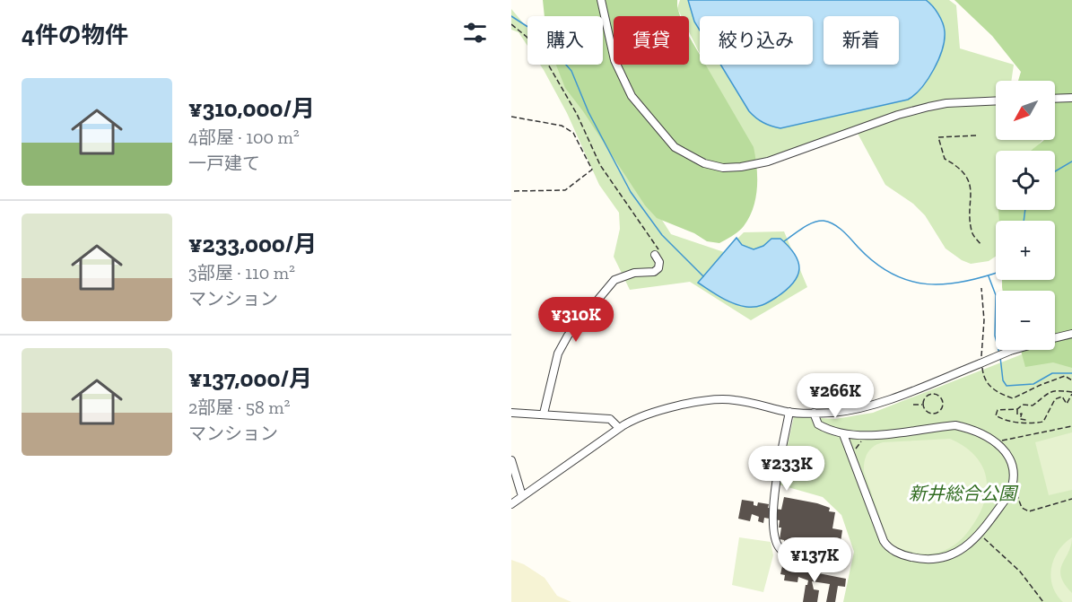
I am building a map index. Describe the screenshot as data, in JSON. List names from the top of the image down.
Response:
{
  "parks": ["新井総合公園"],
  "north": "bottom left",
  "page": {
    "heading": "4件の物件",
    "chip": [
      "購入",
      "賃貸",
      "絞り込み",
      "新着"
    ],
    "list": [
      {
        "name": "¥310,000/月",
        "note": "4部屋 · 100 m² · 一戸建て"
      },
      {
        "name": "¥233,000/月",
        "note": "3部屋 · 110 m² · マンション"
      },
      {
        "name": "¥137,000/月",
        "note": "2部屋 · 58 m² · マンション"
      }
    ],
    "map_buttons": ["+", "−"],
    "price": [
      "¥310K",
      "¥266K",
      "¥233K",
      "¥137K"
    ]
  }
}
